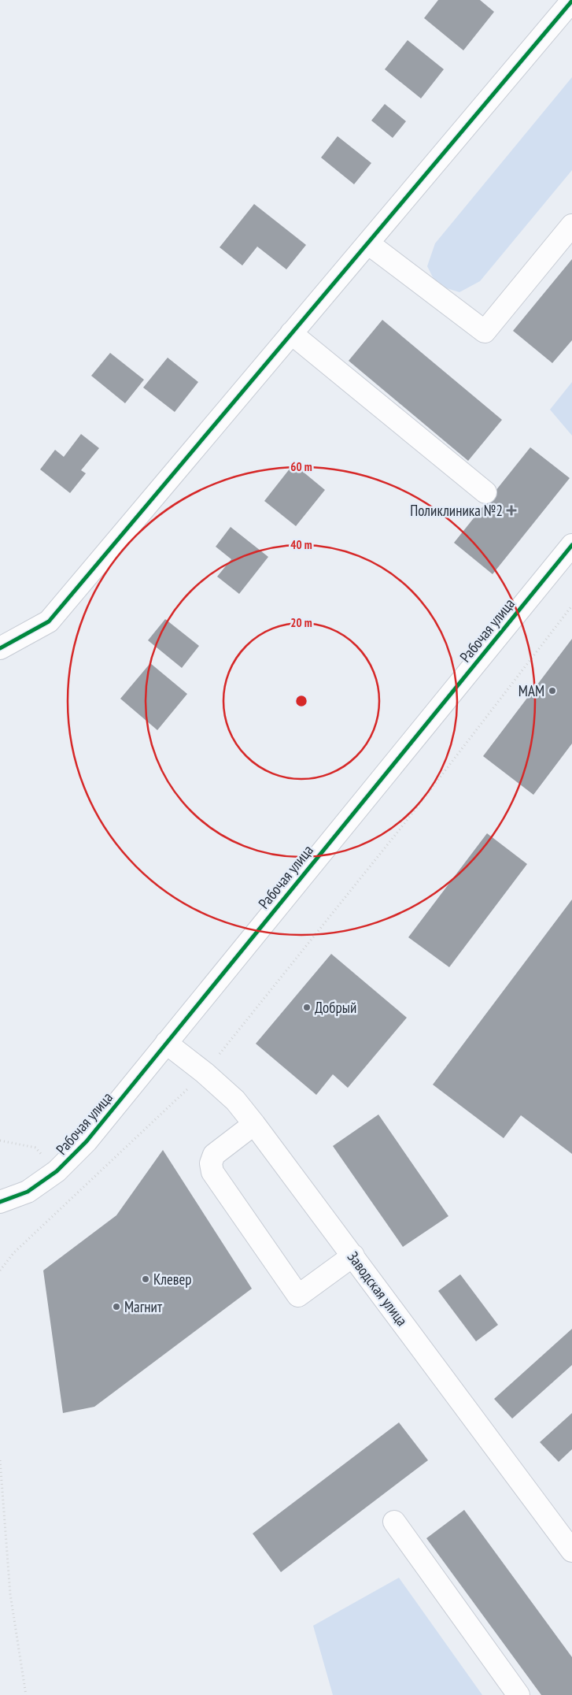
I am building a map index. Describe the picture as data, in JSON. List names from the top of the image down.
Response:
{
  "streets": {
    "street": ["Рабочая улица", "Заводская улица"]
  },
  "crossings": [
    ["Рабочая улица", "Заводская улица"]
  ],
  "places": {
    "health": ["Поликлиника №2"],
    "other": [
      "МАМ",
      "Добрый",
      "Клевер",
      "Магнит"
    ]
  },
  "rings": ["60 m", "40 m", "20 m"]
}
